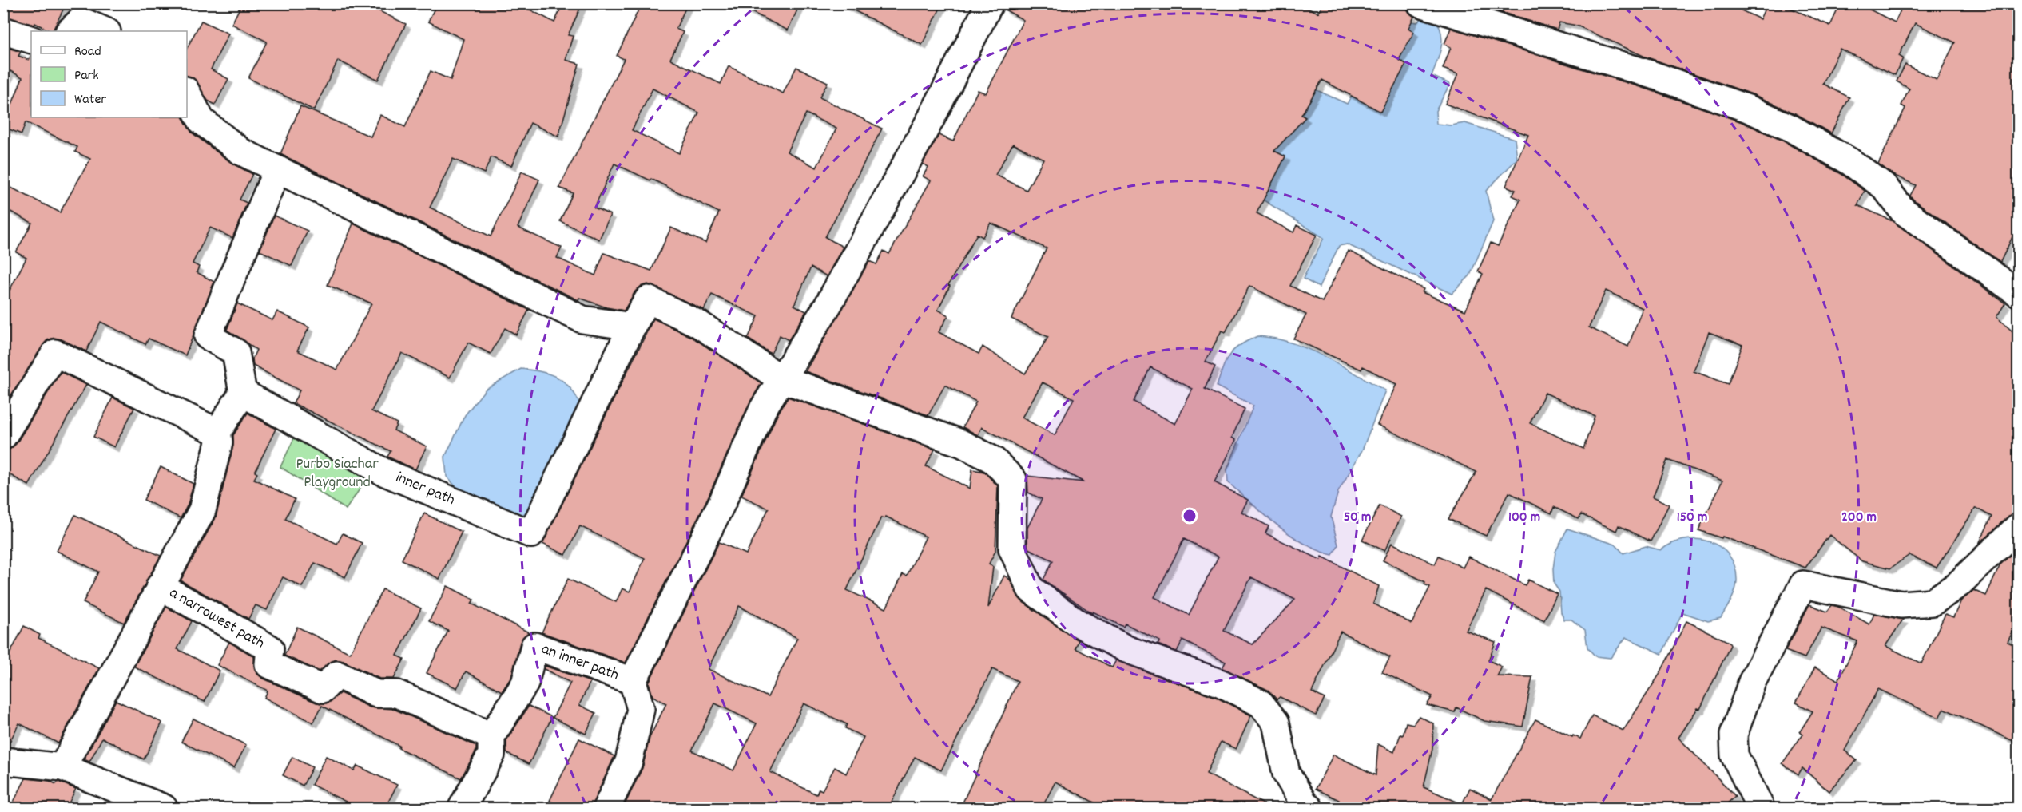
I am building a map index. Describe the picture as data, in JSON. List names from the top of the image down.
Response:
{
  "streets": {
    "street": ["inner path", "a narrowest path", "an inner path"]
  },
  "crossings": [
    ["a narrowest path", "an inner path"]
  ],
  "parks": ["Purbo Siachar Playground"],
  "legend": ["Road", "Park", "Water"],
  "rings": [
    "50 m",
    "100 m",
    "150 m",
    "200 m"
  ]
}
